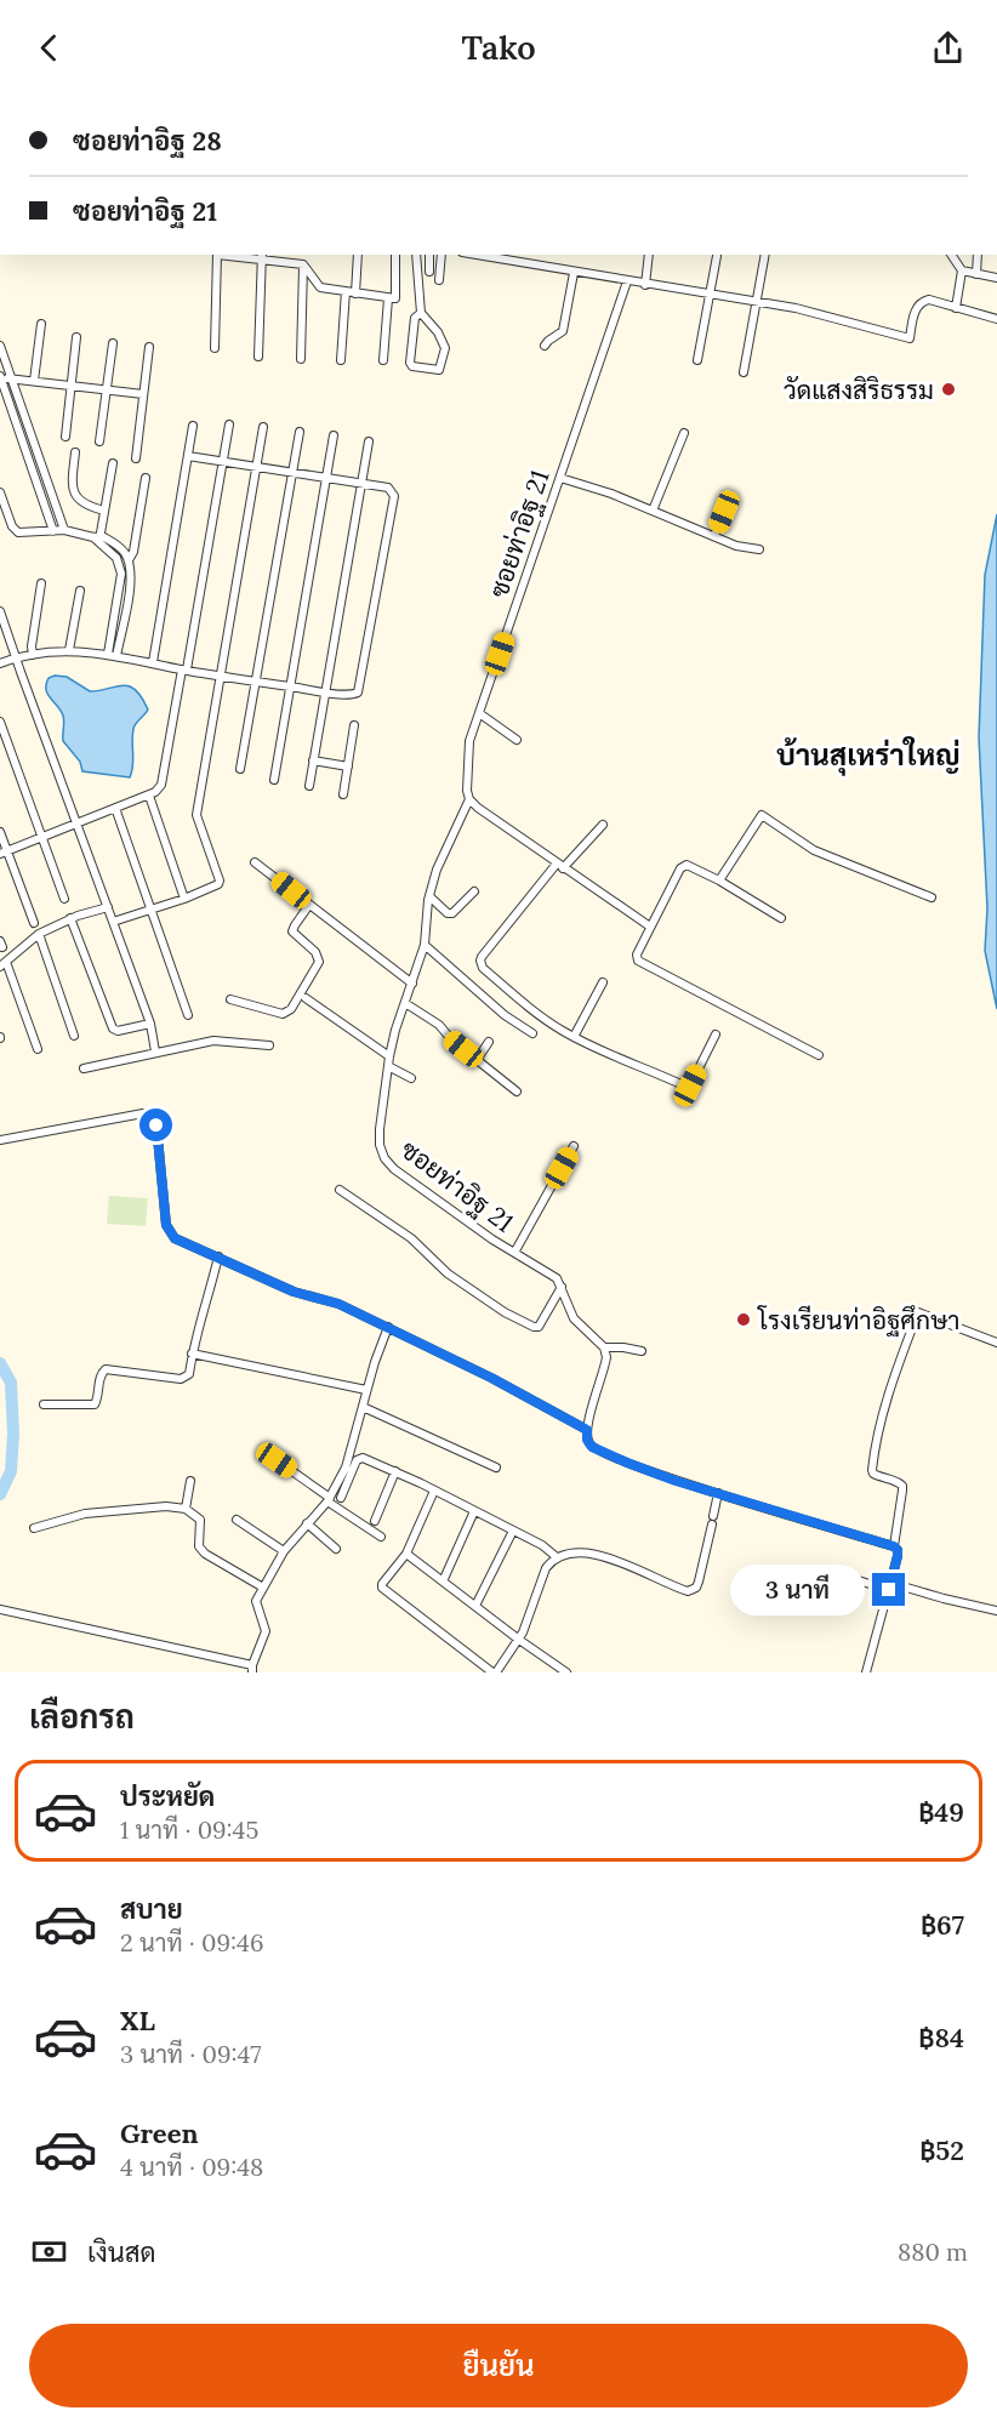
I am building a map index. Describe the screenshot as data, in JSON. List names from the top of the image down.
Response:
{
  "streets": {
    "street": ["ซอยท่าอิฐ 21"]
  },
  "districts": ["บ้านสุเหร่าใหญ่"],
  "places": ["วัดแสงสิริธรรม", "โรงเรียนท่าอิฐศึกษา"],
  "page": {
    "header": "Tako",
    "banner": ["ซอยท่าอิฐ 28", "ซอยท่าอิฐ 21"],
    "bubble": "3 นาที",
    "heading": "เลือกรถ",
    "list": [
      {
        "name": "ประหยัด",
        "note": "1 นาที · 09:45",
        "value": "฿49"
      },
      {
        "name": "สบาย",
        "note": "2 นาที · 09:46",
        "value": "฿67"
      },
      {
        "name": "XL",
        "note": "3 นาที · 09:47",
        "value": "฿84"
      },
      {
        "name": "Green",
        "note": "4 นาที · 09:48",
        "value": "฿52"
      }
    ],
    "pay": ["เงินสด", "880 m"],
    "buttons": "ยืนยัน"
  }
}
